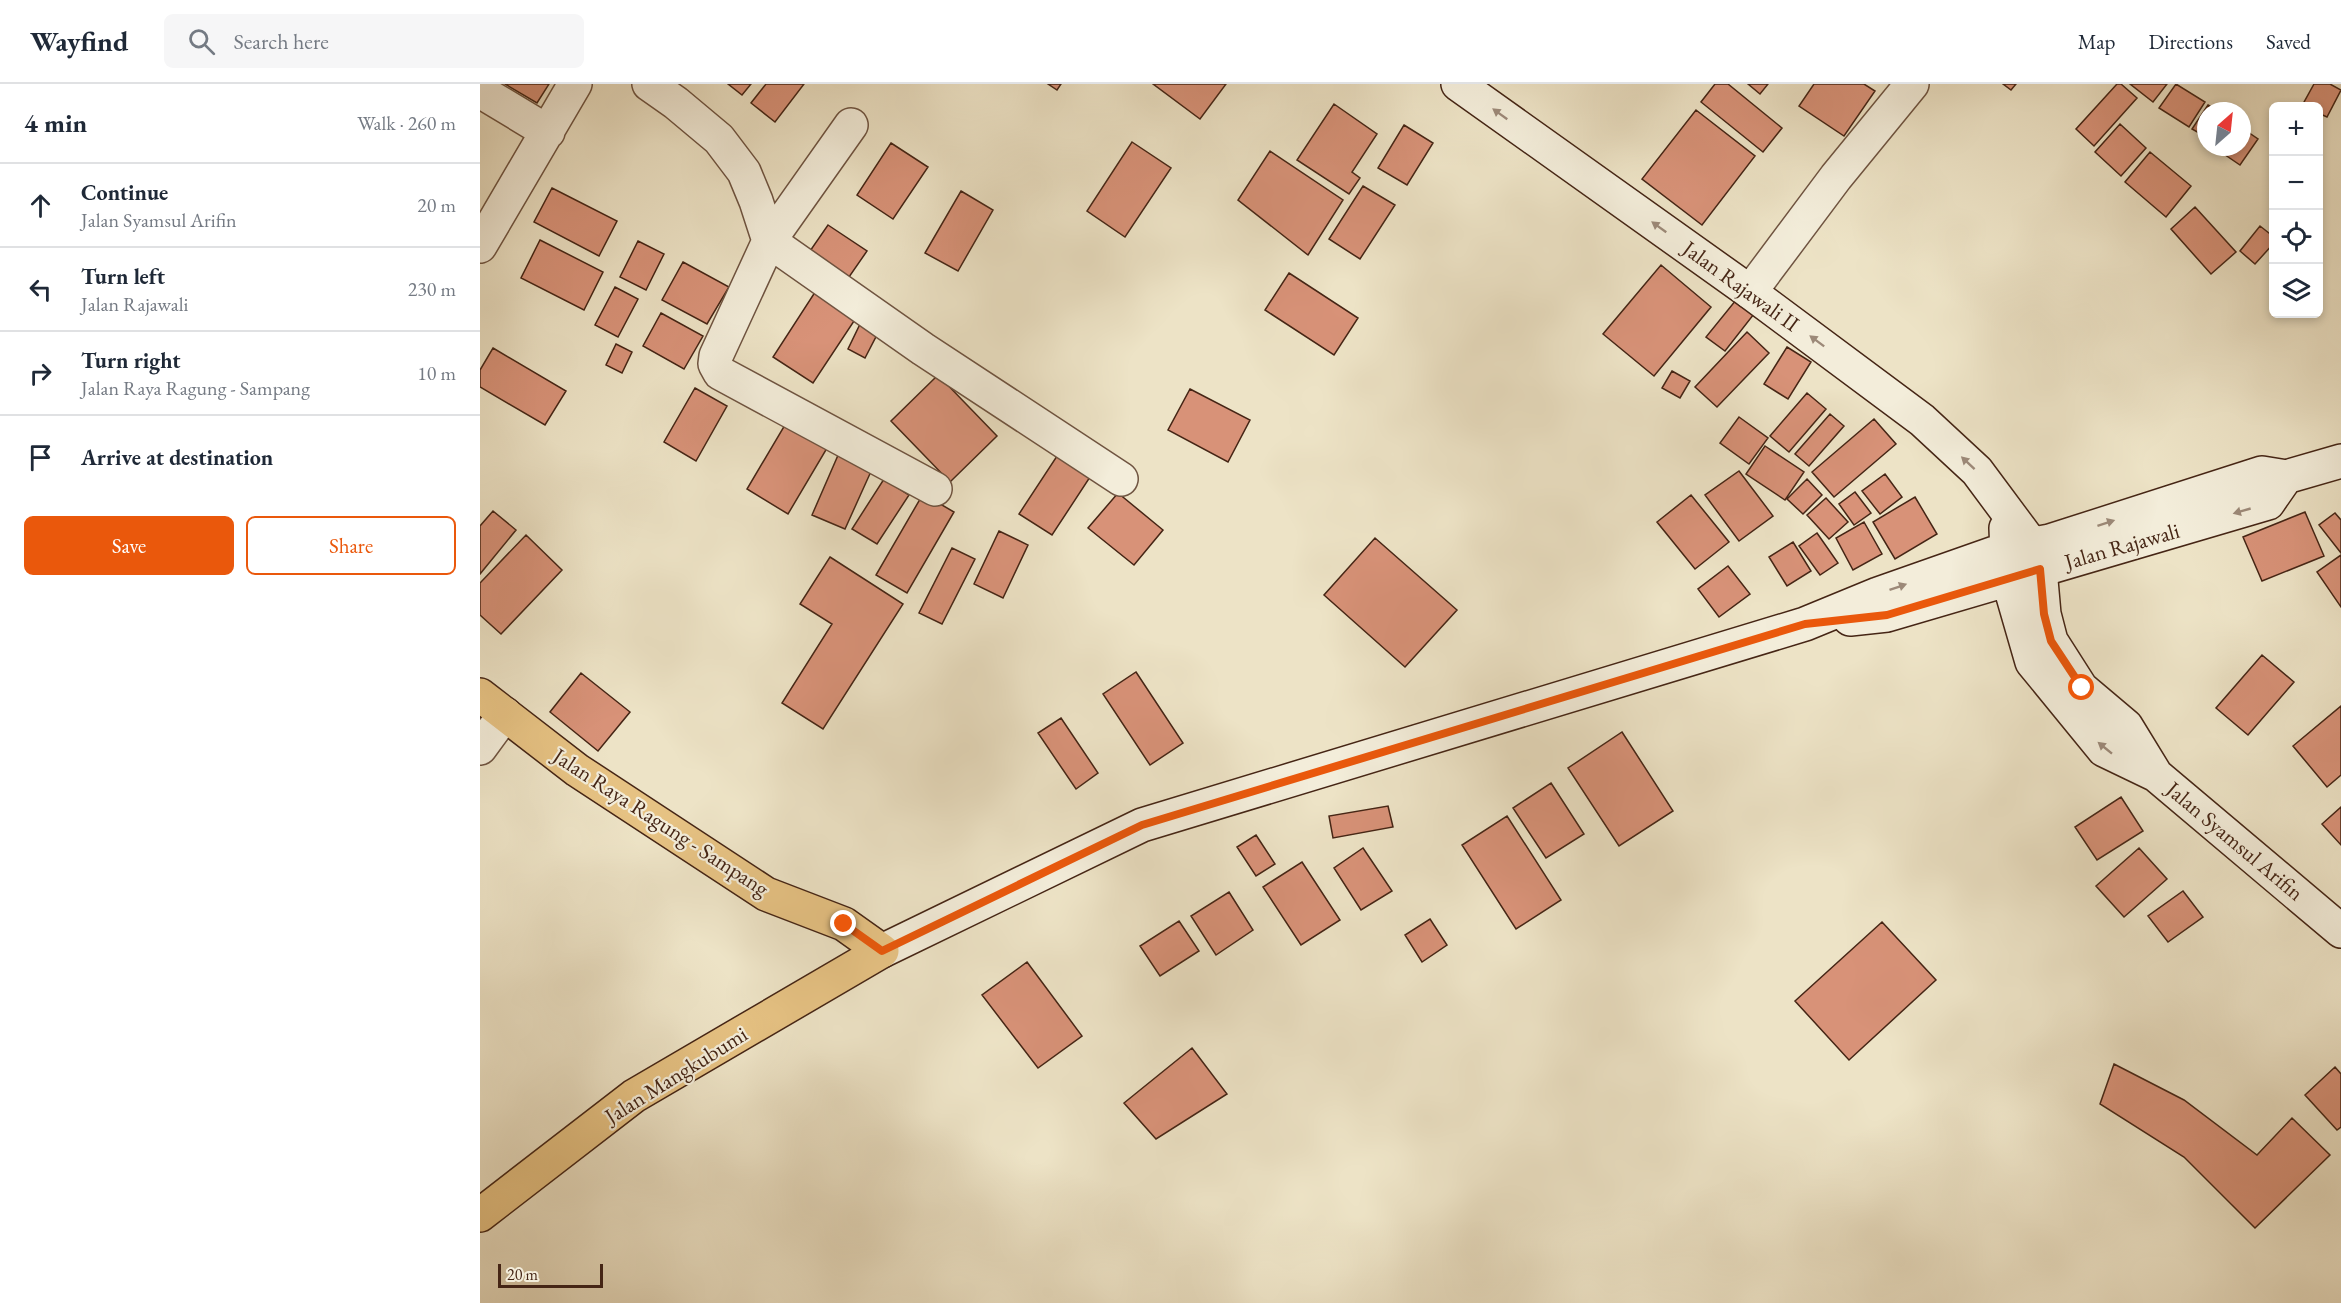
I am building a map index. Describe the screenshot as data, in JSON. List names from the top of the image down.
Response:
{
  "streets": {
    "main road": ["Jalan Raya Ragung - Sampang", "Jalan Mangkubumi"],
    "street": ["Jalan Rajawali II", "Jalan Rajawali", "Jalan Syamsul Arifin"]
  },
  "crossings": [
    ["Jalan Rajawali II", "Jalan Rajawali"],
    ["Jalan Rajawali II", "Jalan Syamsul Arifin"],
    ["Jalan Rajawali", "Jalan Raya Ragung - Sampang"],
    ["Jalan Rajawali", "Jalan Syamsul Arifin"],
    ["Jalan Rajawali", "Jalan Mangkubumi"],
    ["Jalan Raya Ragung - Sampang", "Jalan Mangkubumi"]
  ],
  "one_way": ["Jalan Rajawali II"],
  "scale_bar": "20 m",
  "north": "top right",
  "page": {
    "header": "Wayfind",
    "search": "Search here",
    "nav": ["Map", "Directions", "Saved"],
    "heading": ["4 min", "Walk · 260 m"],
    "map_buttons": ["+", "−"],
    "list": [
      ["Continue", "Jalan Syamsul Arifin", "20 m"],
      ["Turn left", "Jalan Rajawali", "230 m"],
      ["Turn right", "Jalan Raya Ragung - Sampang", "10 m"],
      "Arrive at destination"
    ],
    "buttons": ["Save", "Share"],
    "scale": "20 m"
  }
}
